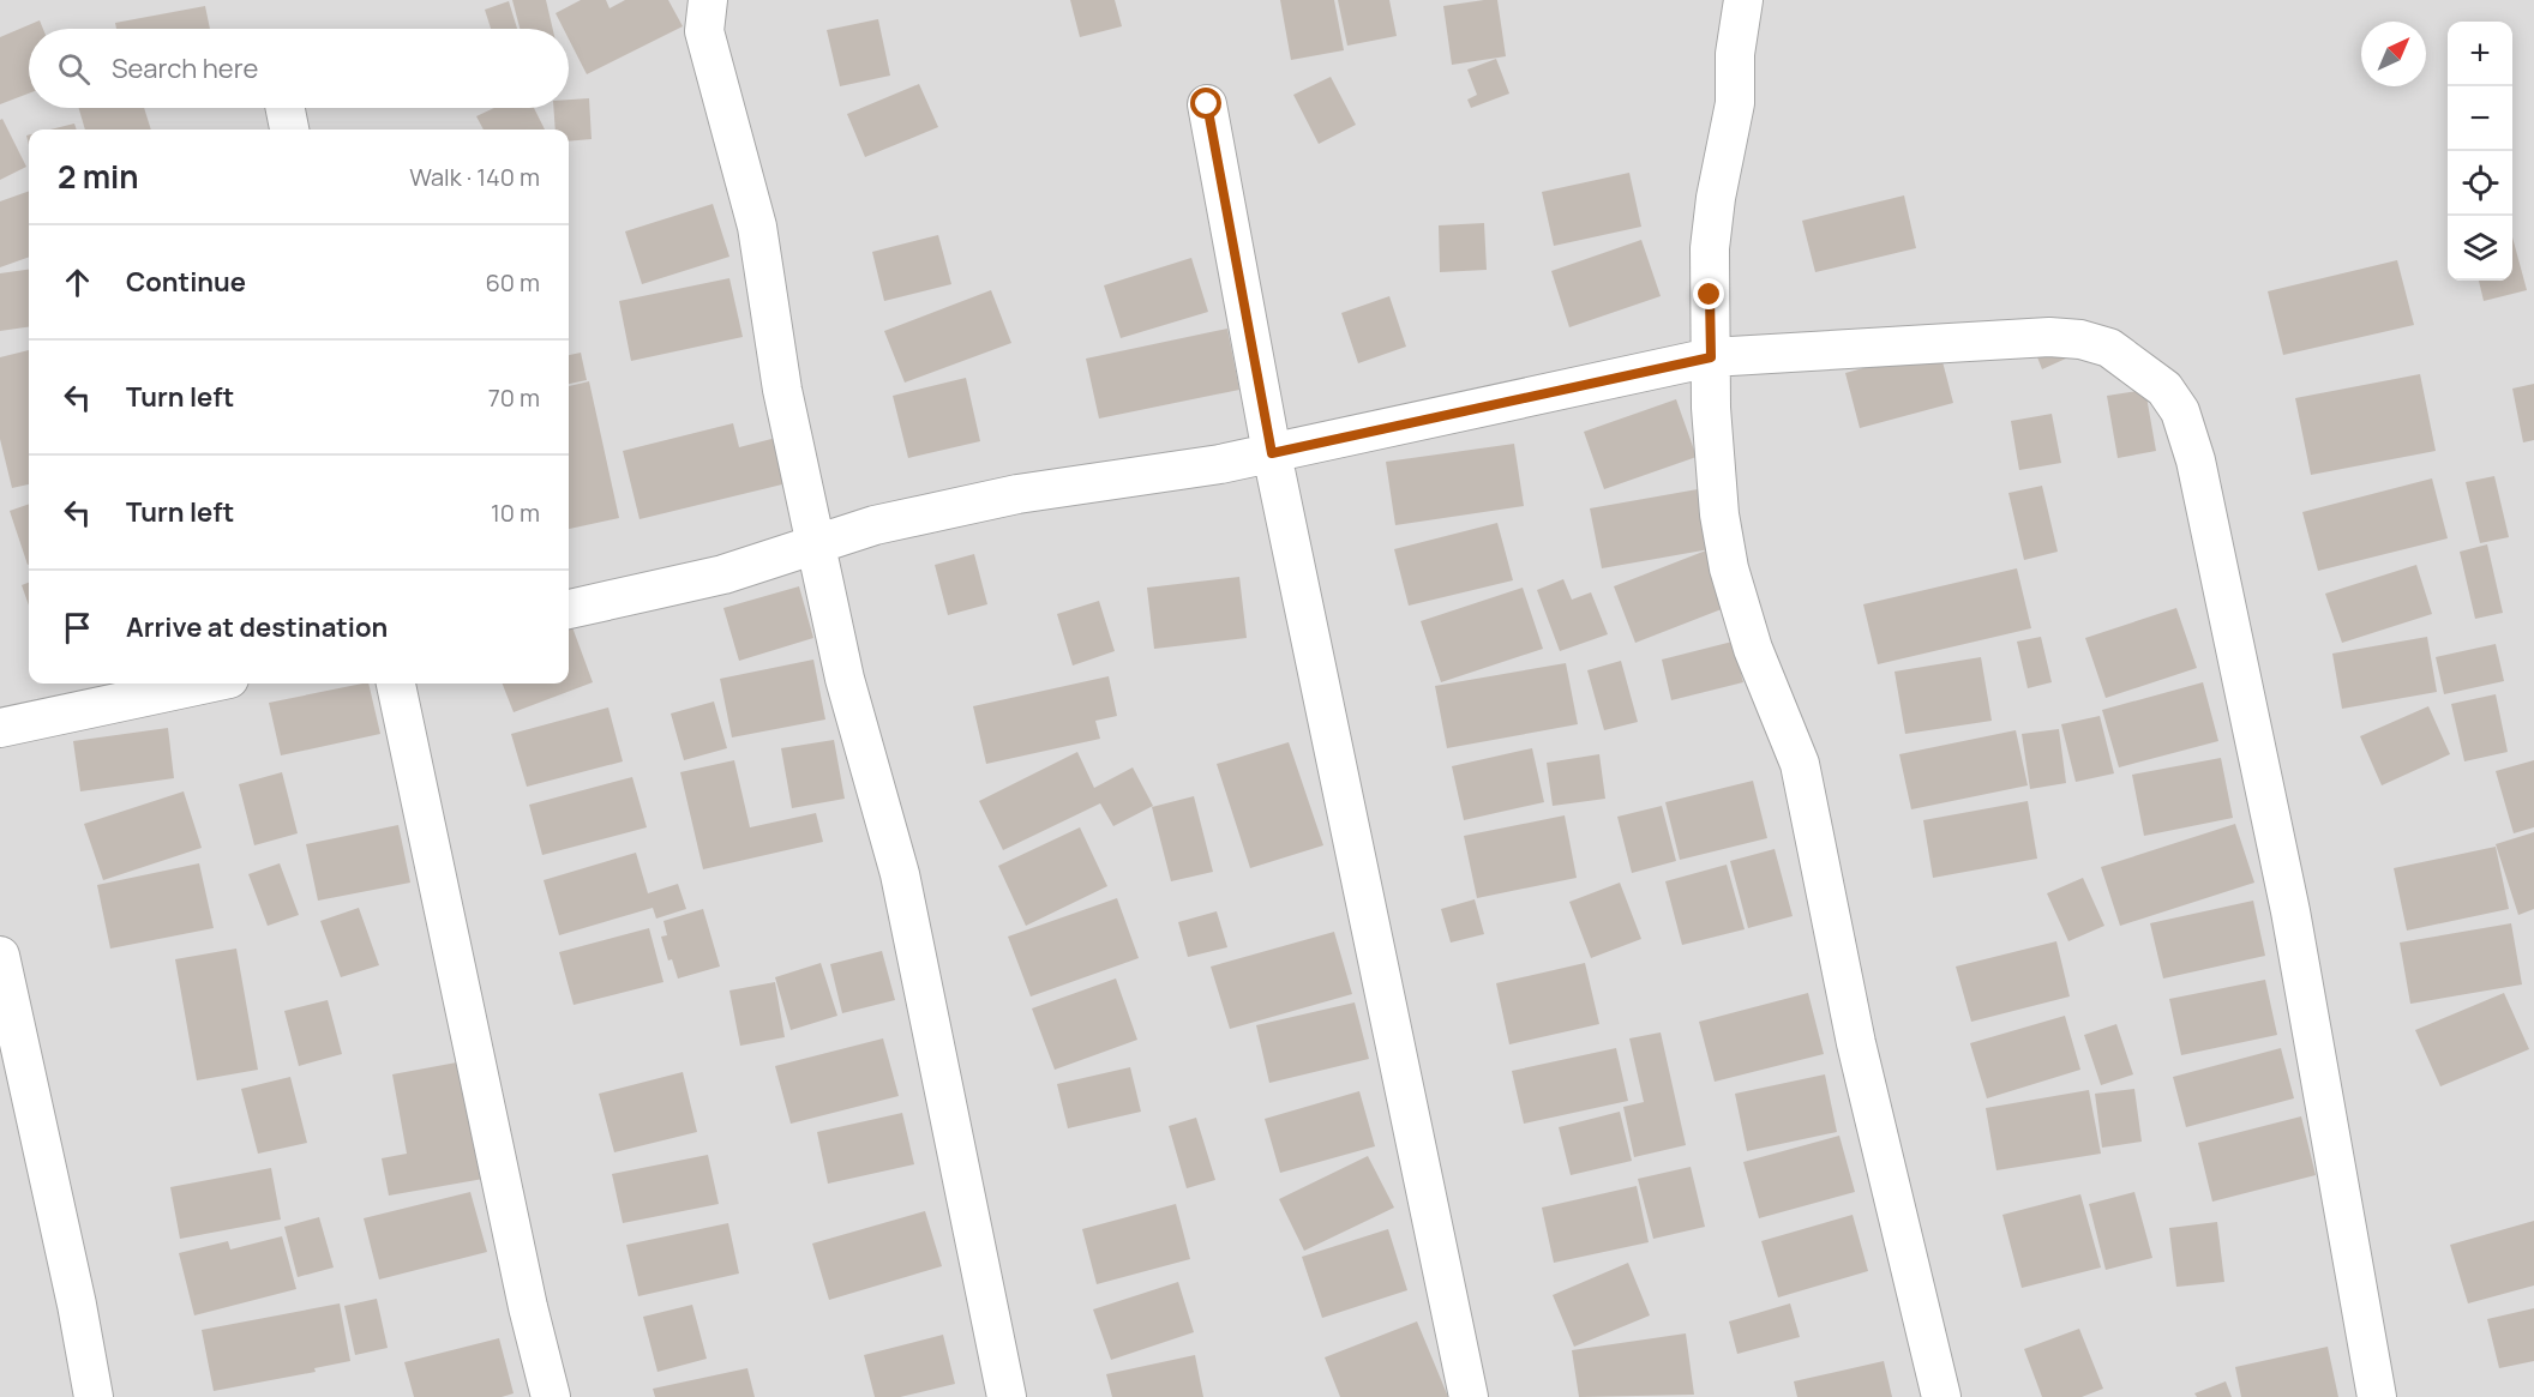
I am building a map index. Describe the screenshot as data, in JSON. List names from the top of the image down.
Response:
{
  "north": "top right",
  "page": {
    "map_buttons": ["+", "−"],
    "search": "Search here",
    "heading": ["2 min", "Walk · 140 m"],
    "list": [
      ["Continue", "60 m"],
      ["Turn left", "70 m"],
      ["Turn left", "10 m"],
      "Arrive at destination"
    ]
  }
}
